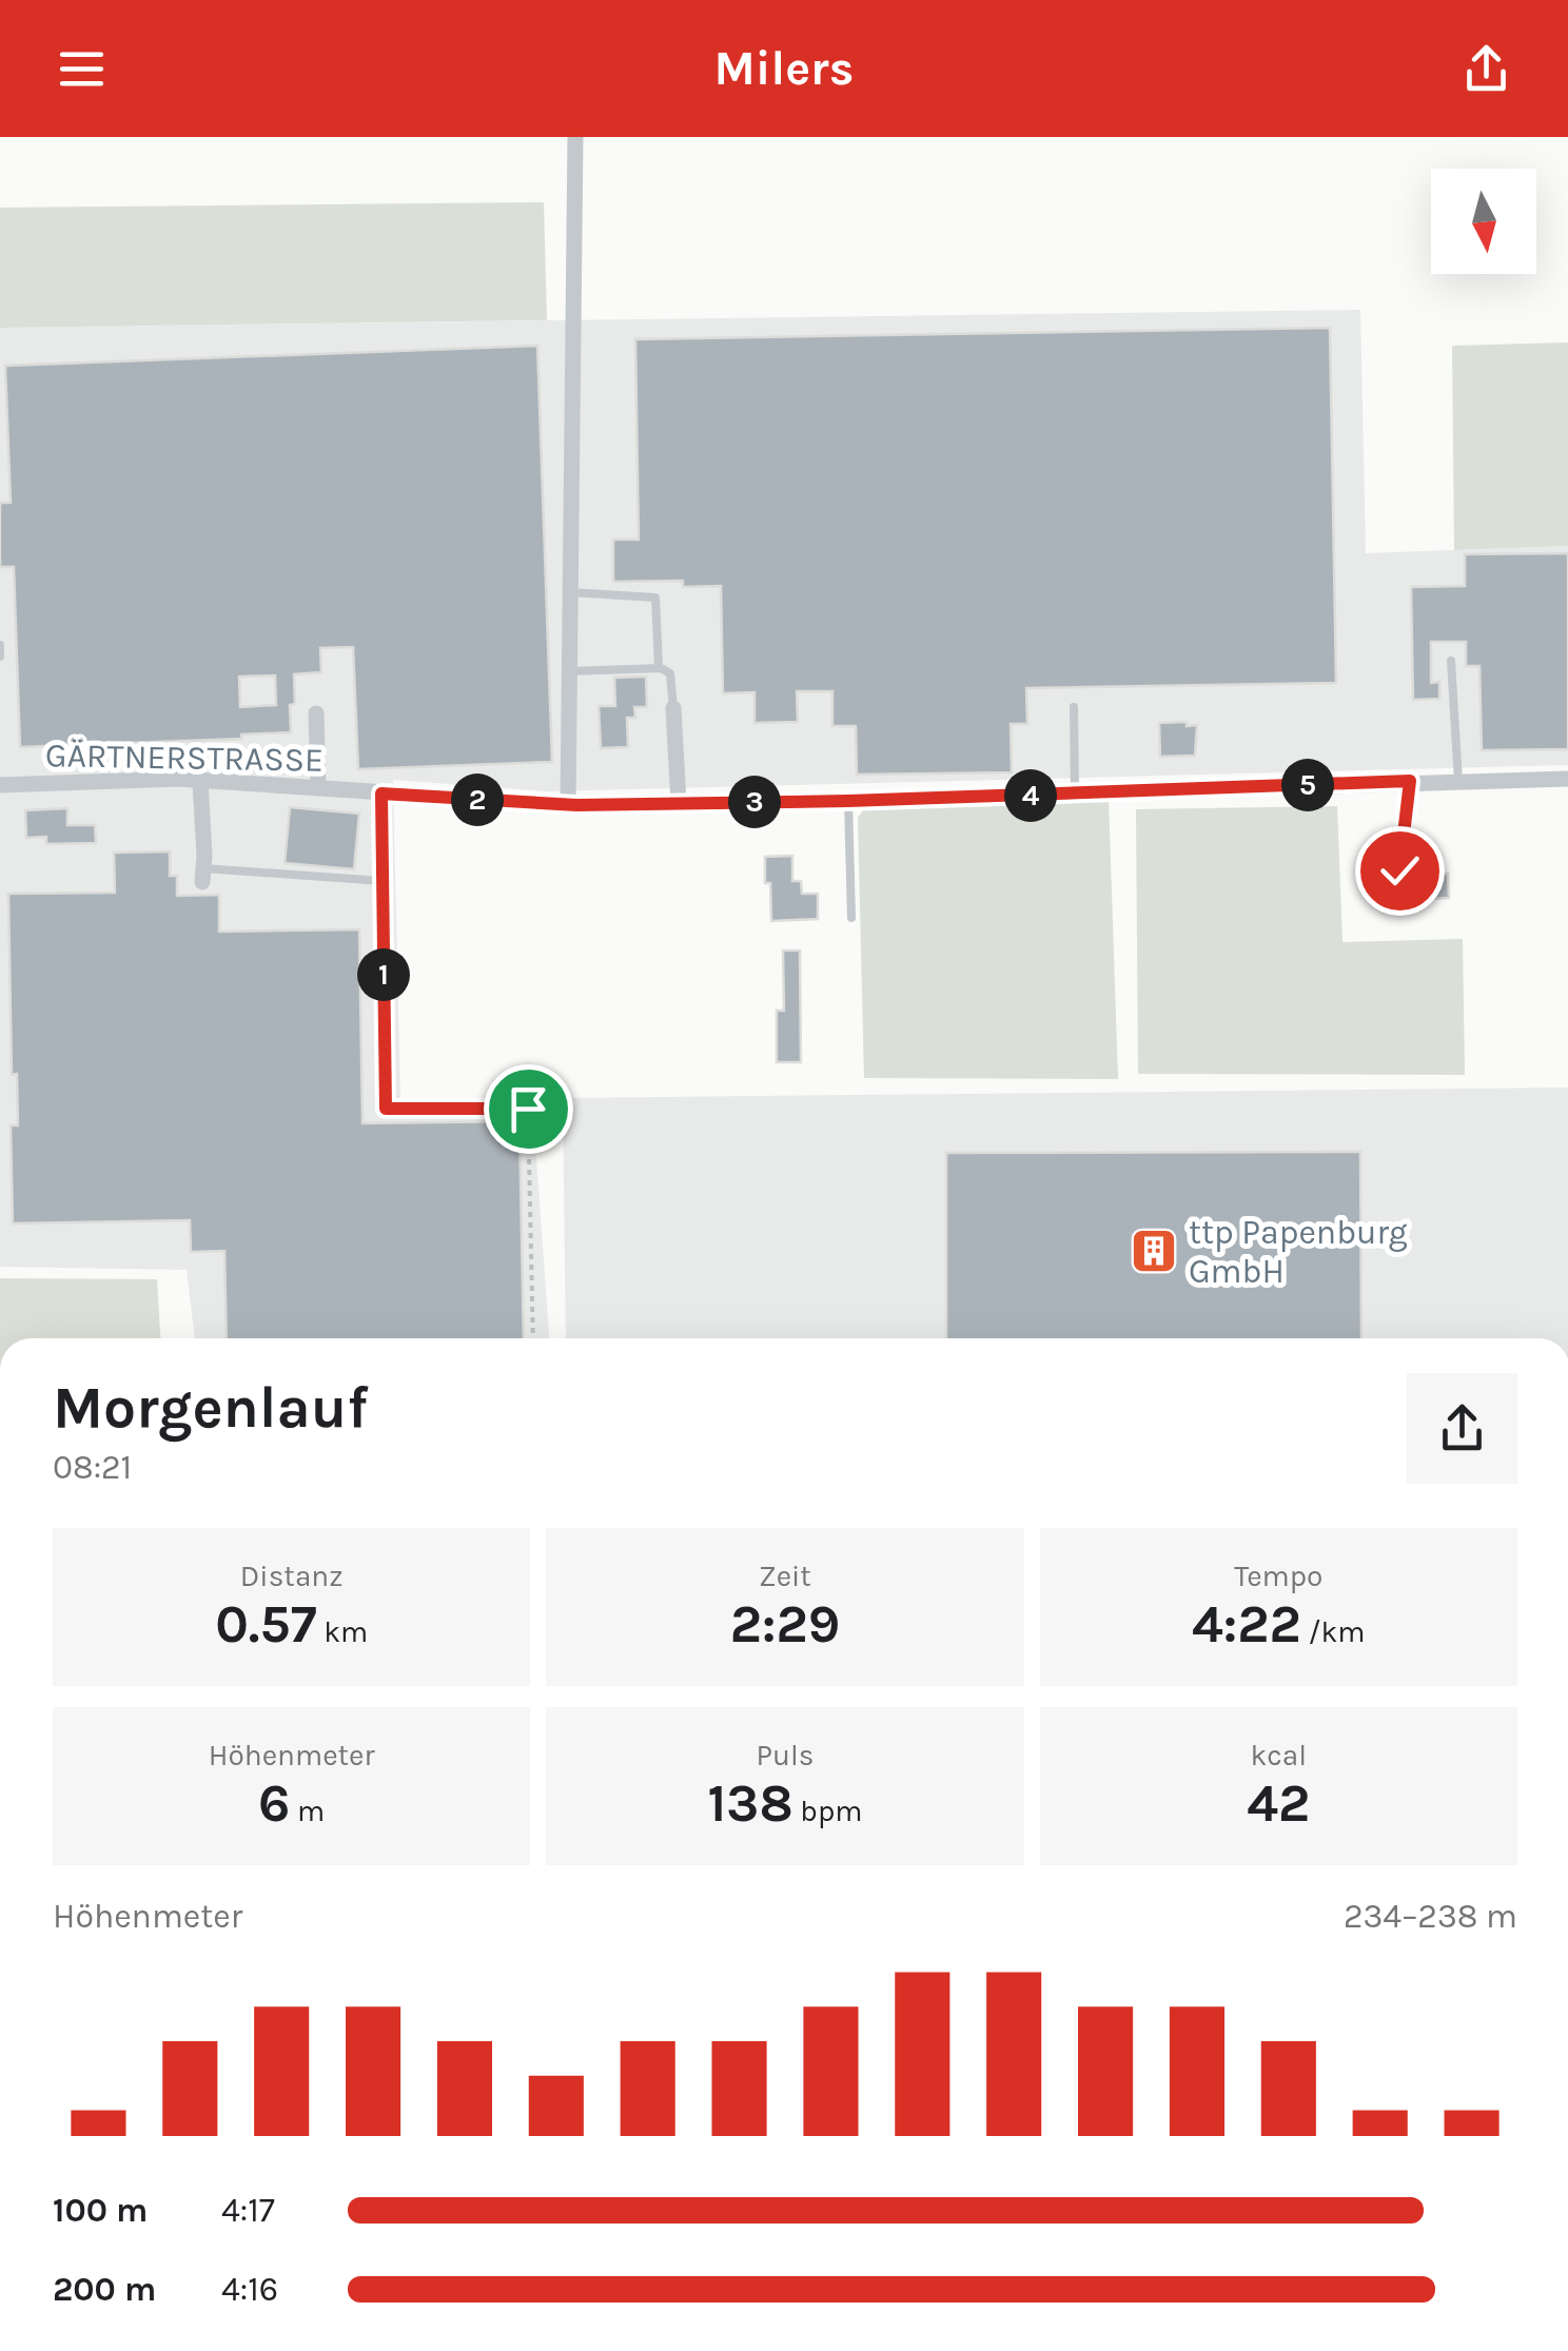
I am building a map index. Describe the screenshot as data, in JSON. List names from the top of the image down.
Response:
{
  "streets": {
    "street": ["GÄRTNERSTRASSE"]
  },
  "places": {
    "building": ["ttp Papenburg GmbH"]
  },
  "north": "bottom",
  "page": {
    "header": "Milers",
    "pins": [
      "5",
      "4",
      "2",
      "3",
      "1"
    ],
    "heading": ["Morgenlauf", "08:21"],
    "stats": [
      ["Distanz", "0.57 km"],
      ["Zeit", "2:29"],
      ["Tempo", "4:22 /km"],
      ["Höhenmeter", "6 m"],
      ["Puls", "138 bpm"],
      ["kcal", "42"]
    ],
    "chart": ["Höhenmeter", "234–238 m"],
    "list": [
      {
        "name": "100 m",
        "note": "4:17"
      },
      {
        "name": "200 m",
        "note": "4:16"
      }
    ]
  }
}
